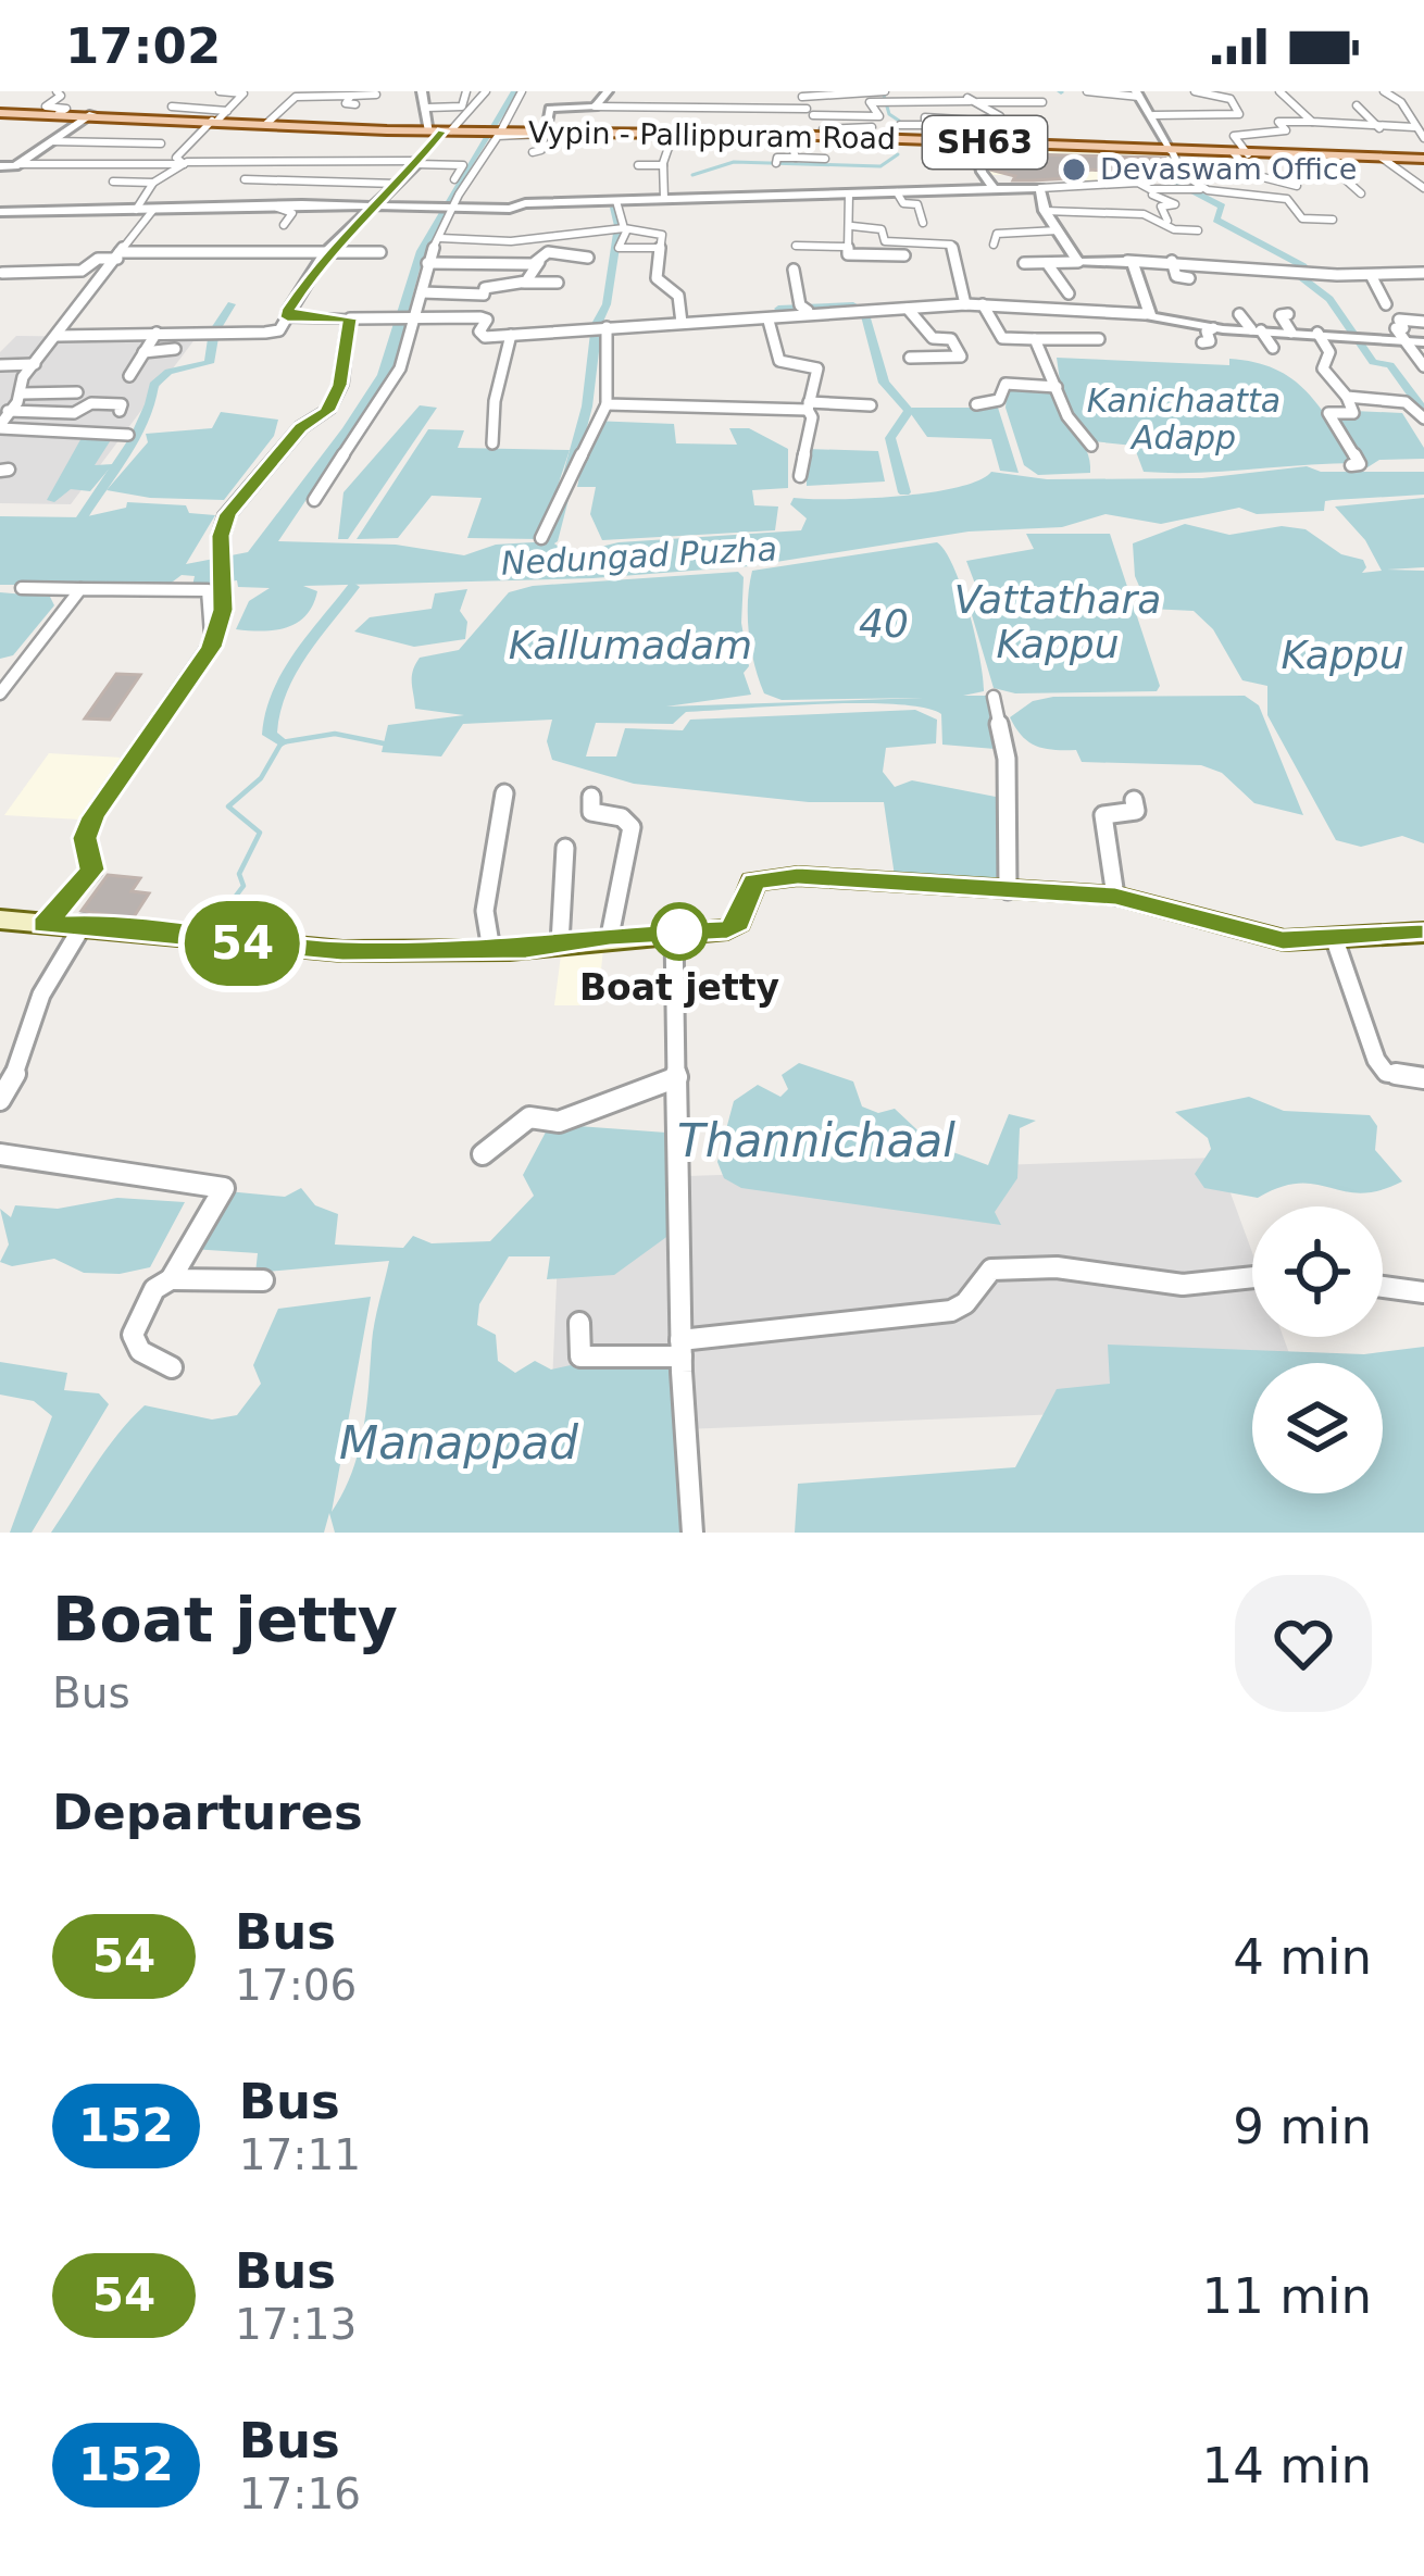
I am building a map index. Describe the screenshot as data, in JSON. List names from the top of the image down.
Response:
{
  "streets": {
    "main road": ["Vypin - Pallippuram Road", "SH63"]
  },
  "water": [
    "Kanichaatta Adapp",
    "Nedungad Puzha",
    "Vattathara Kappu",
    "40",
    "Kallumadam",
    "Kappu",
    "Thannichaal",
    "Manappad"
  ],
  "places": ["Devaswam Office", "Boat jetty"],
  "lines": ["bus line 54"],
  "page": {
    "status": "17:02",
    "on_map": "54",
    "heading": [
      ["Boat jetty", "Bus"],
      "Departures"
    ],
    "list": [
      {
        "mark": "54",
        "name": "Bus",
        "note": "17:06",
        "value": "4 min"
      },
      {
        "mark": "152",
        "name": "Bus",
        "note": "17:11",
        "value": "9 min"
      },
      {
        "mark": "54",
        "name": "Bus",
        "note": "17:13",
        "value": "11 min"
      },
      {
        "mark": "152",
        "name": "Bus",
        "note": "17:16",
        "value": "14 min"
      }
    ]
  }
}
